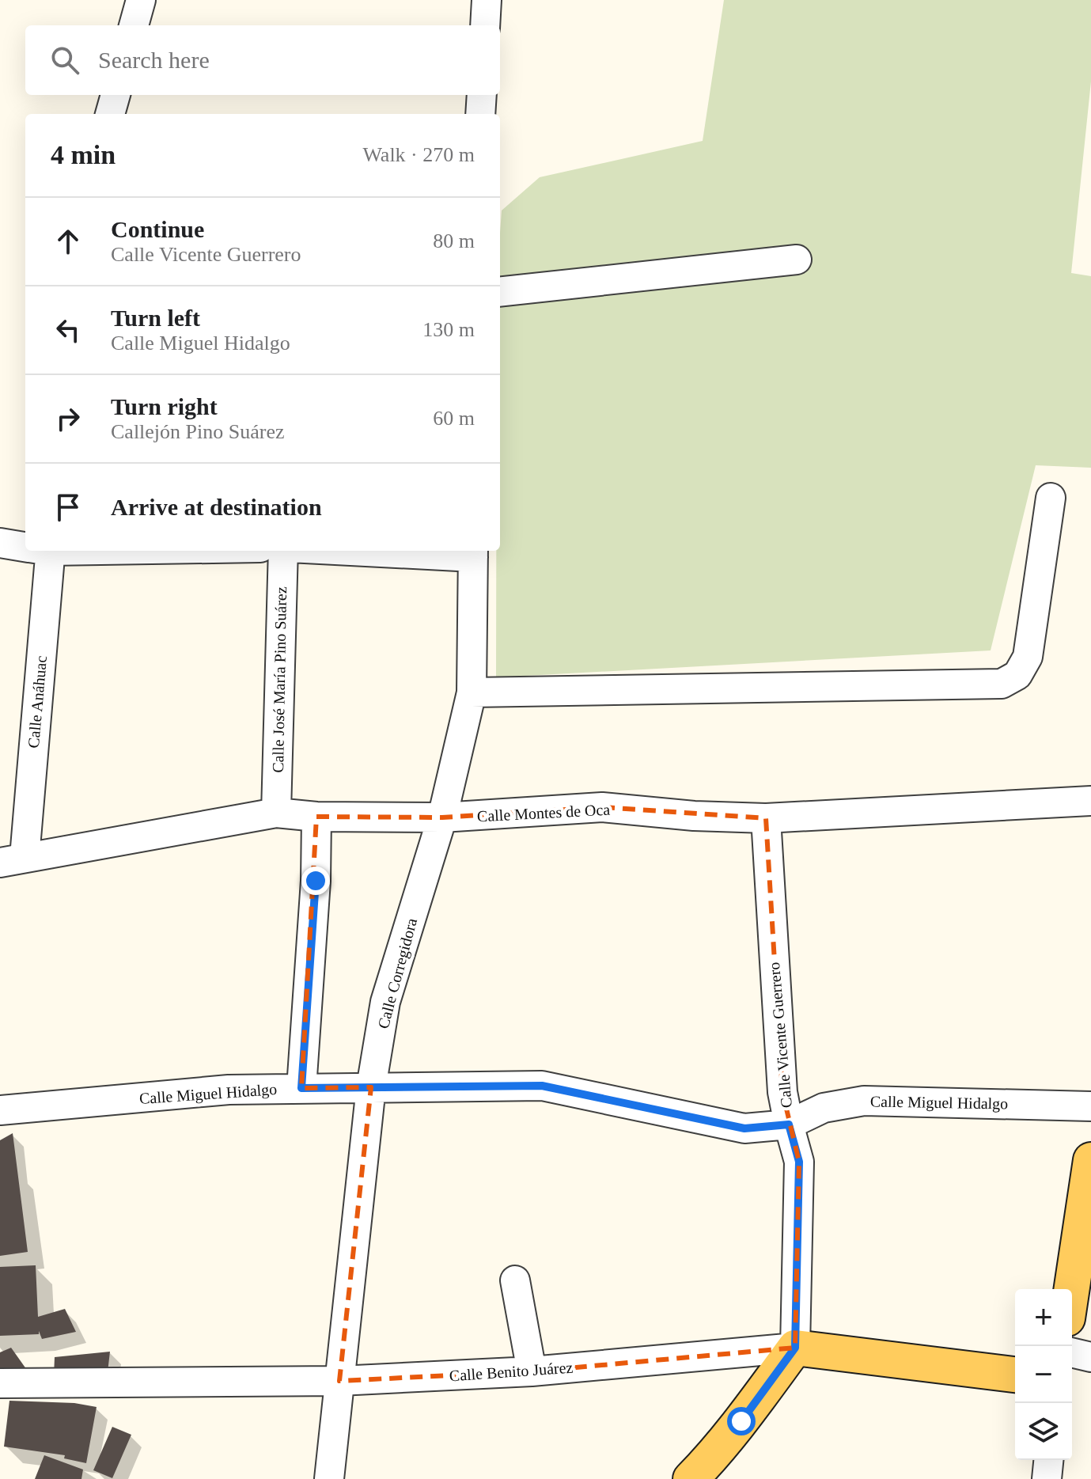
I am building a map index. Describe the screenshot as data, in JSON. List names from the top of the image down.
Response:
{
  "streets": {
    "main road": ["Calle Benito Juárez"],
    "street": [
      "Calle José María Pino Suárez",
      "Calle Anáhuac",
      "Calle Montes de Oca",
      "Calle Corregidora",
      "Calle Vicente Guerrero",
      "Calle Miguel Hidalgo"
    ]
  },
  "crossings": [
    ["Calle José María Pino Suárez", "Calle Montes de Oca"],
    ["Calle Anáhuac", "Calle Montes de Oca"],
    ["Calle Montes de Oca", "Calle Corregidora"],
    ["Calle Montes de Oca", "Calle Vicente Guerrero"],
    ["Calle Corregidora", "Calle Miguel Hidalgo"],
    ["Calle Corregidora", "Calle Benito Juárez"],
    ["Calle Vicente Guerrero", "Calle Miguel Hidalgo"],
    ["Calle Vicente Guerrero", "Calle Benito Juárez"]
  ],
  "page": {
    "search": "Search here",
    "heading": ["4 min", "Walk · 270 m"],
    "list": [
      ["Continue", "Calle Vicente Guerrero", "80 m"],
      ["Turn left", "Calle Miguel Hidalgo", "130 m"],
      ["Turn right", "Callejón Pino Suárez", "60 m"],
      "Arrive at destination"
    ],
    "map_buttons": ["+", "−"]
  }
}
